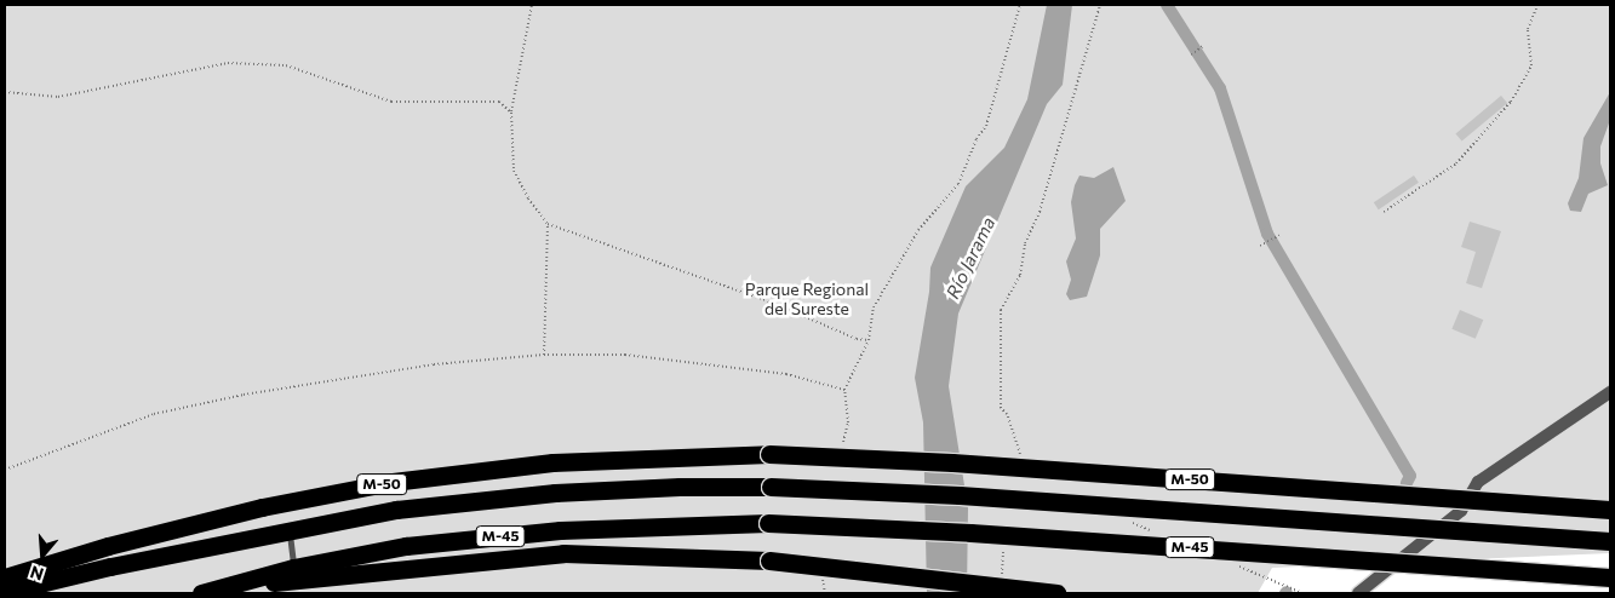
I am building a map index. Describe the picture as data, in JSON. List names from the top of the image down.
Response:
{
  "streets": {
    "highway": ["M-50", "M-45"]
  },
  "water": ["Río Jarama"],
  "parks": ["Parque Regional del Sureste"],
  "north": "bottom"
}
